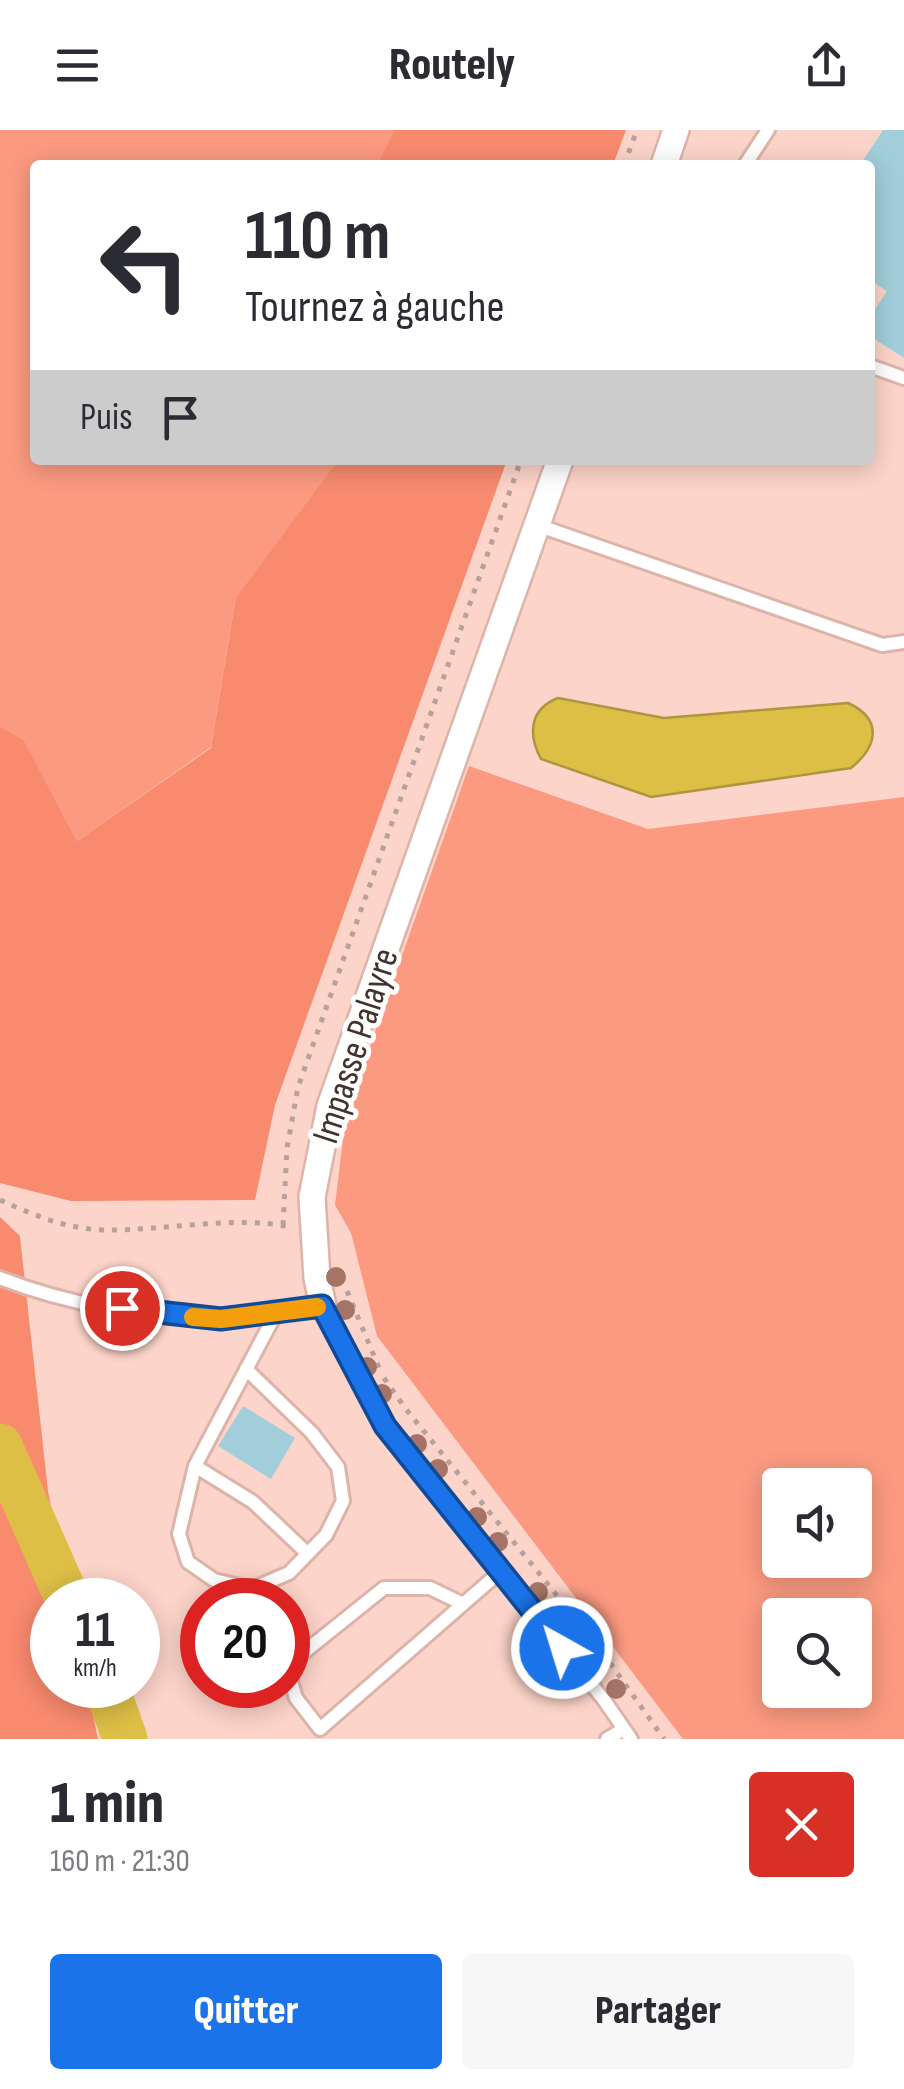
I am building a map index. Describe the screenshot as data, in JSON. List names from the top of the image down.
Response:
{
  "streets": {
    "street": ["Impasse Palayre"]
  },
  "page": {
    "header": "Routely",
    "turn": ["110 m", "Tournez à gauche"],
    "then": "Puis",
    "speed": "11 km/h",
    "limit": "20",
    "heading": ["1 min", "160 m · 21:30"],
    "buttons": ["Quitter", "Partager"]
  }
}
